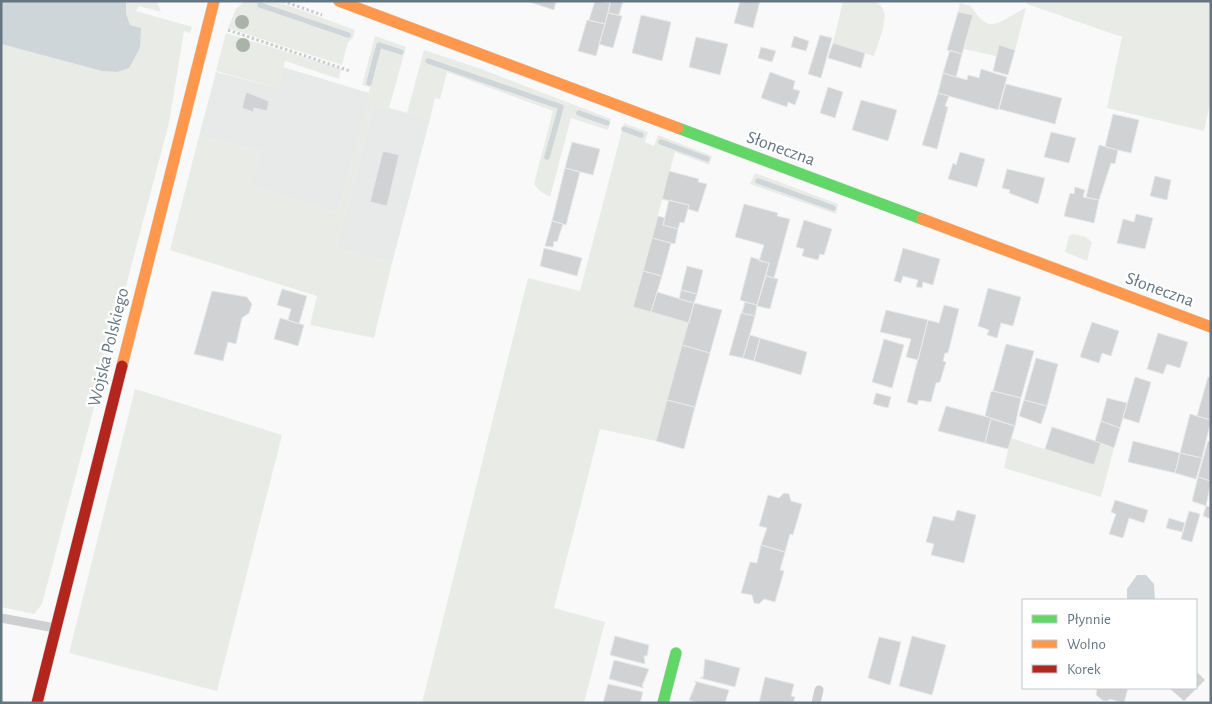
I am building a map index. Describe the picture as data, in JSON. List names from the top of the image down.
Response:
{
  "streets": {
    "main road": ["Słoneczna", "Wojska Polskiego"]
  },
  "legend": ["Płynnie", "Wolno", "Korek"]
}
